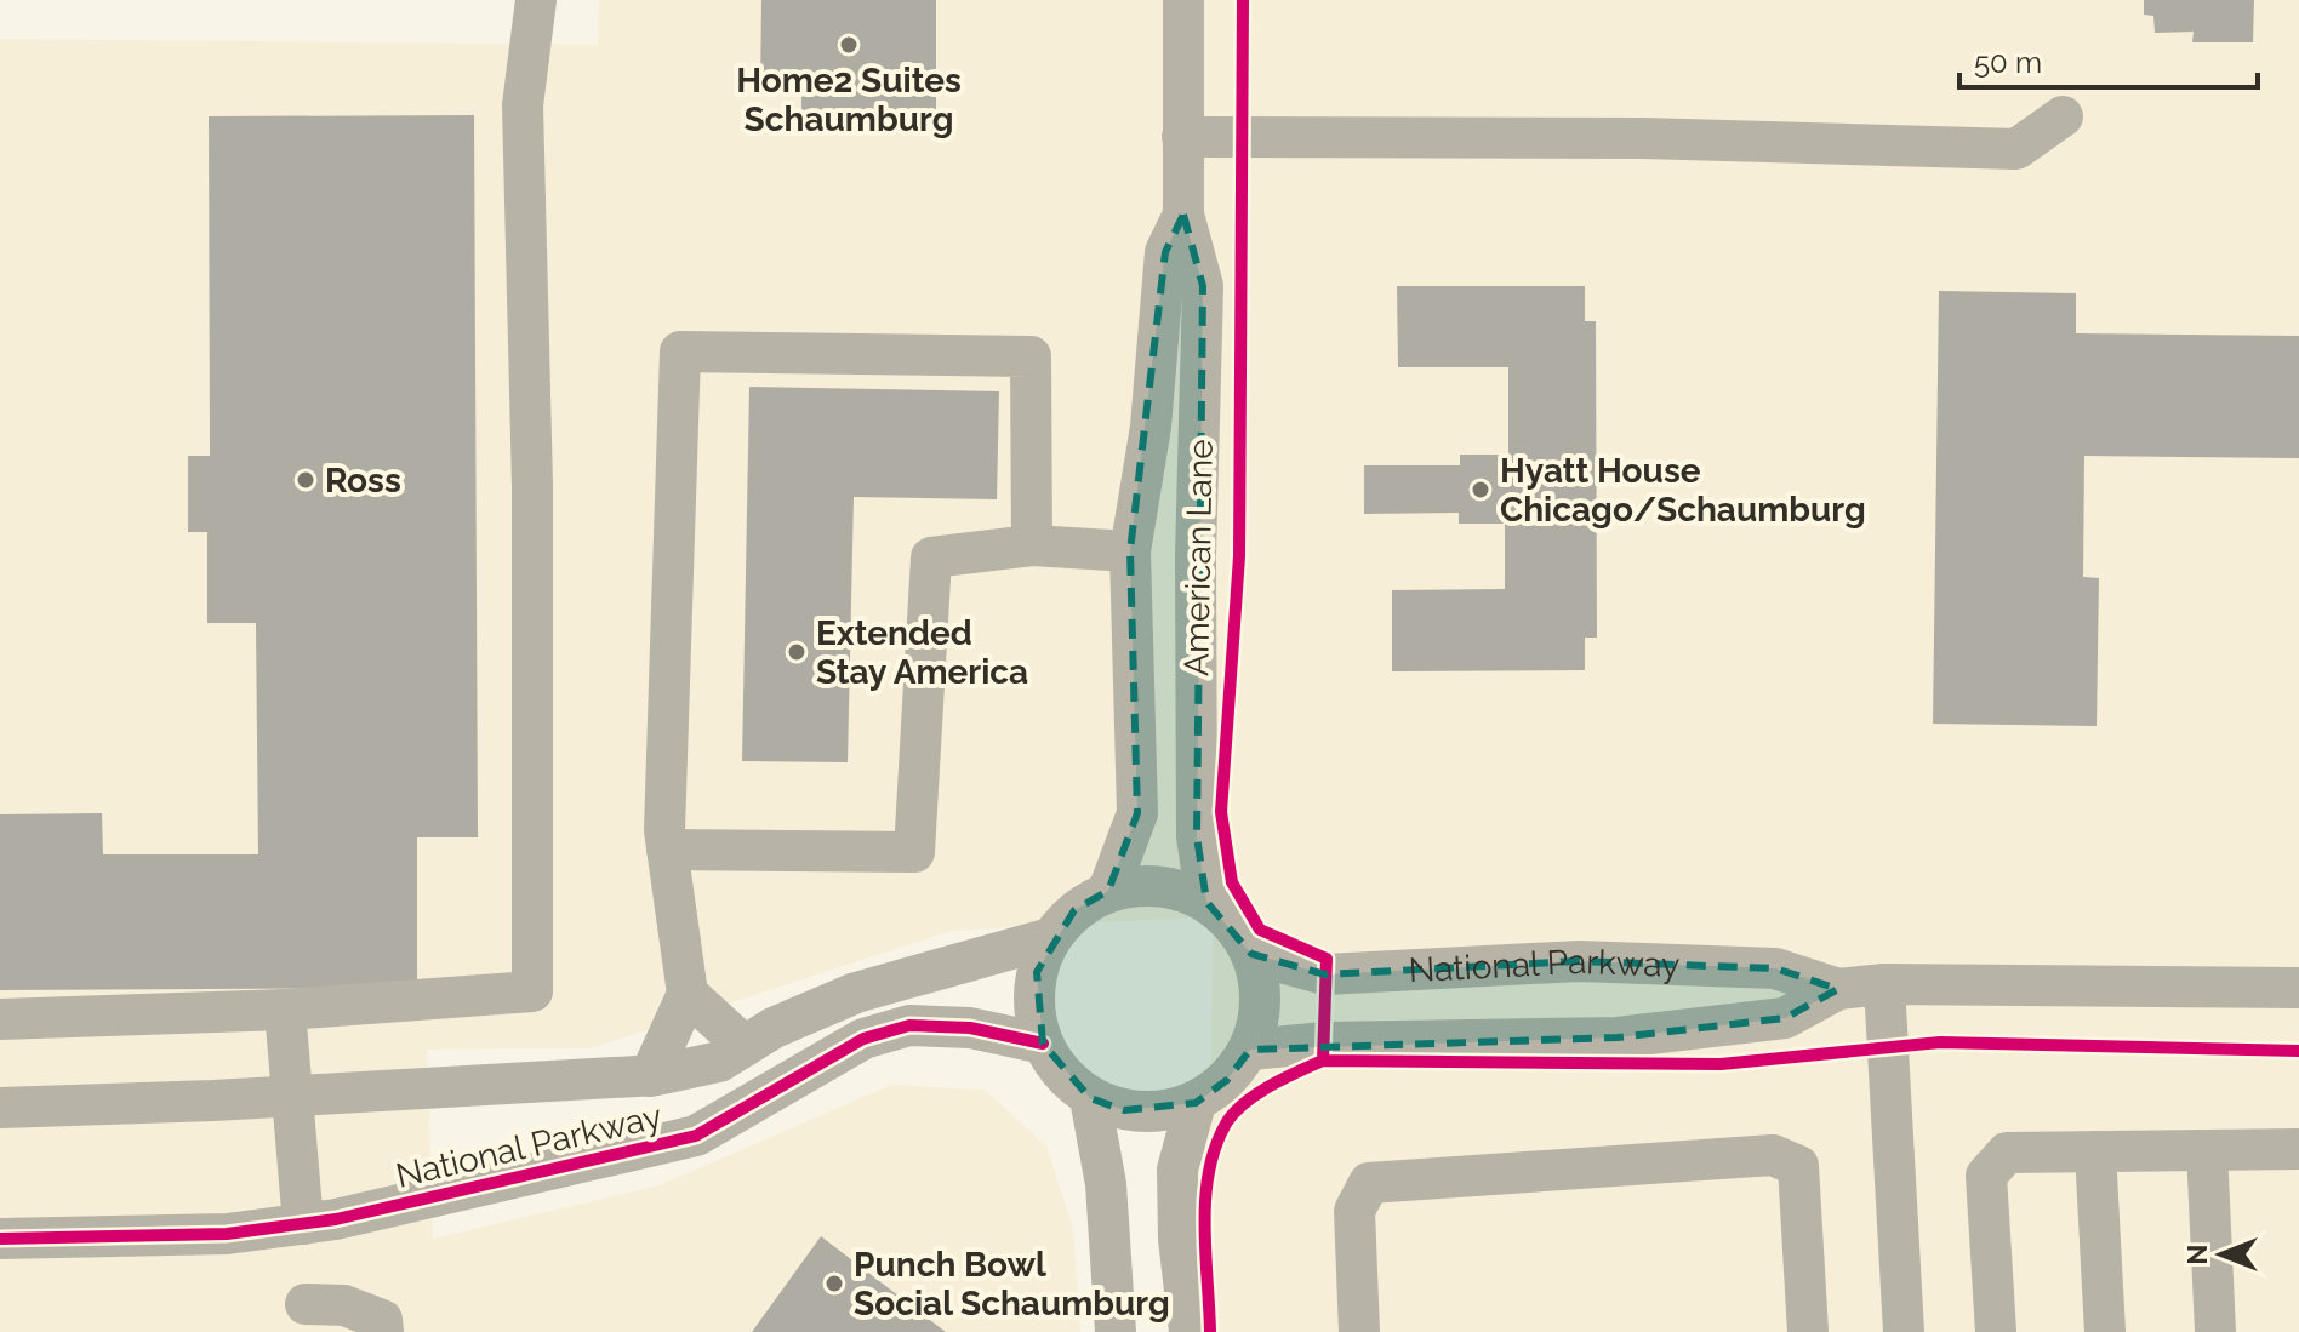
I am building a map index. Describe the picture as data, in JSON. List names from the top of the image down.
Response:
{
  "streets": {
    "street": ["American Lane", "National Parkway"]
  },
  "crossings": [
    ["American Lane", "National Parkway"]
  ],
  "places": [
    "Home2 Suites Schaumburg",
    "Ross",
    "Hyatt House Chicago/Schaumburg",
    "Extended Stay America",
    "Punch Bowl Social Schaumburg"
  ],
  "scale_bar": "50 m",
  "north": "left"
}
